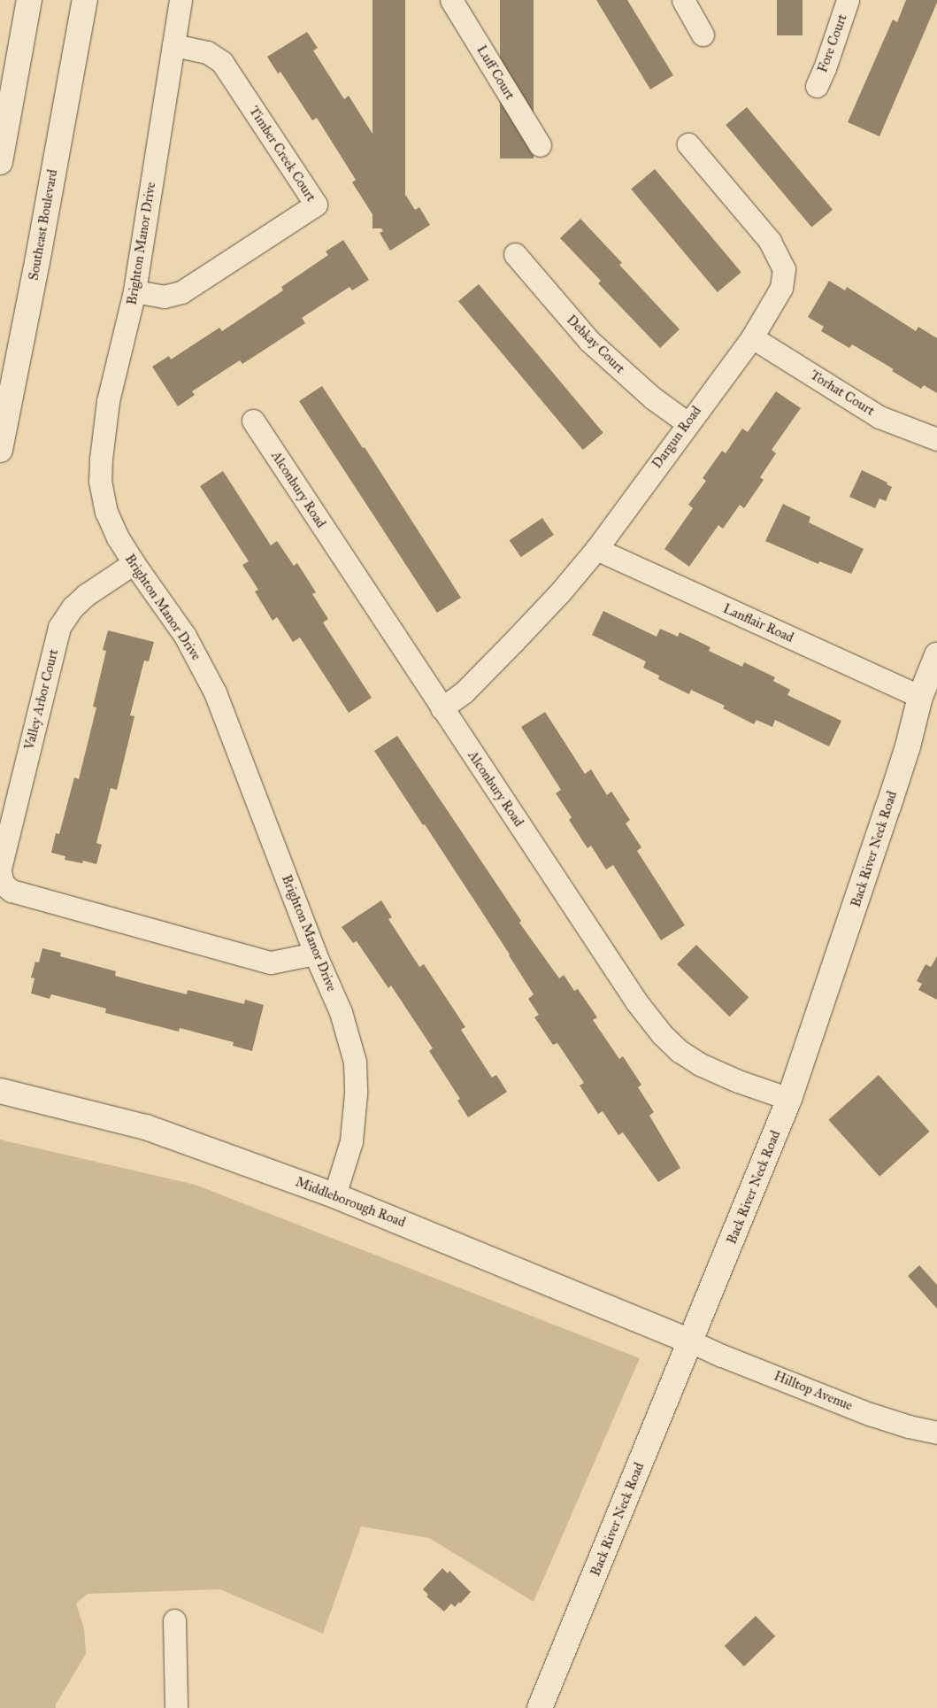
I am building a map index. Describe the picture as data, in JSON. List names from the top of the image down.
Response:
{
  "streets": {
    "street": [
      "Fore Court",
      "Luff Court",
      "Timber Creek Court",
      "Southeast Boulevard",
      "Brighton Manor Drive",
      "Debkay Court",
      "Torhat Court",
      "Dargun Road",
      "Alconbury Road",
      "Lanflair Road",
      "Valley Arbor Court",
      "Back River Neck Road",
      "Middleborough Road",
      "Hilltop Avenue"
    ]
  },
  "crossings": [
    ["Timber Creek Court", "Brighton Manor Drive"],
    ["Brighton Manor Drive", "Valley Arbor Court"],
    ["Brighton Manor Drive", "Middleborough Road"],
    ["Debkay Court", "Dargun Road"],
    ["Torhat Court", "Dargun Road"],
    ["Dargun Road", "Alconbury Road"],
    ["Dargun Road", "Lanflair Road"],
    ["Alconbury Road", "Back River Neck Road"],
    ["Lanflair Road", "Back River Neck Road"],
    ["Back River Neck Road", "Middleborough Road"],
    ["Back River Neck Road", "Hilltop Avenue"],
    ["Middleborough Road", "Hilltop Avenue"]
  ]
}
